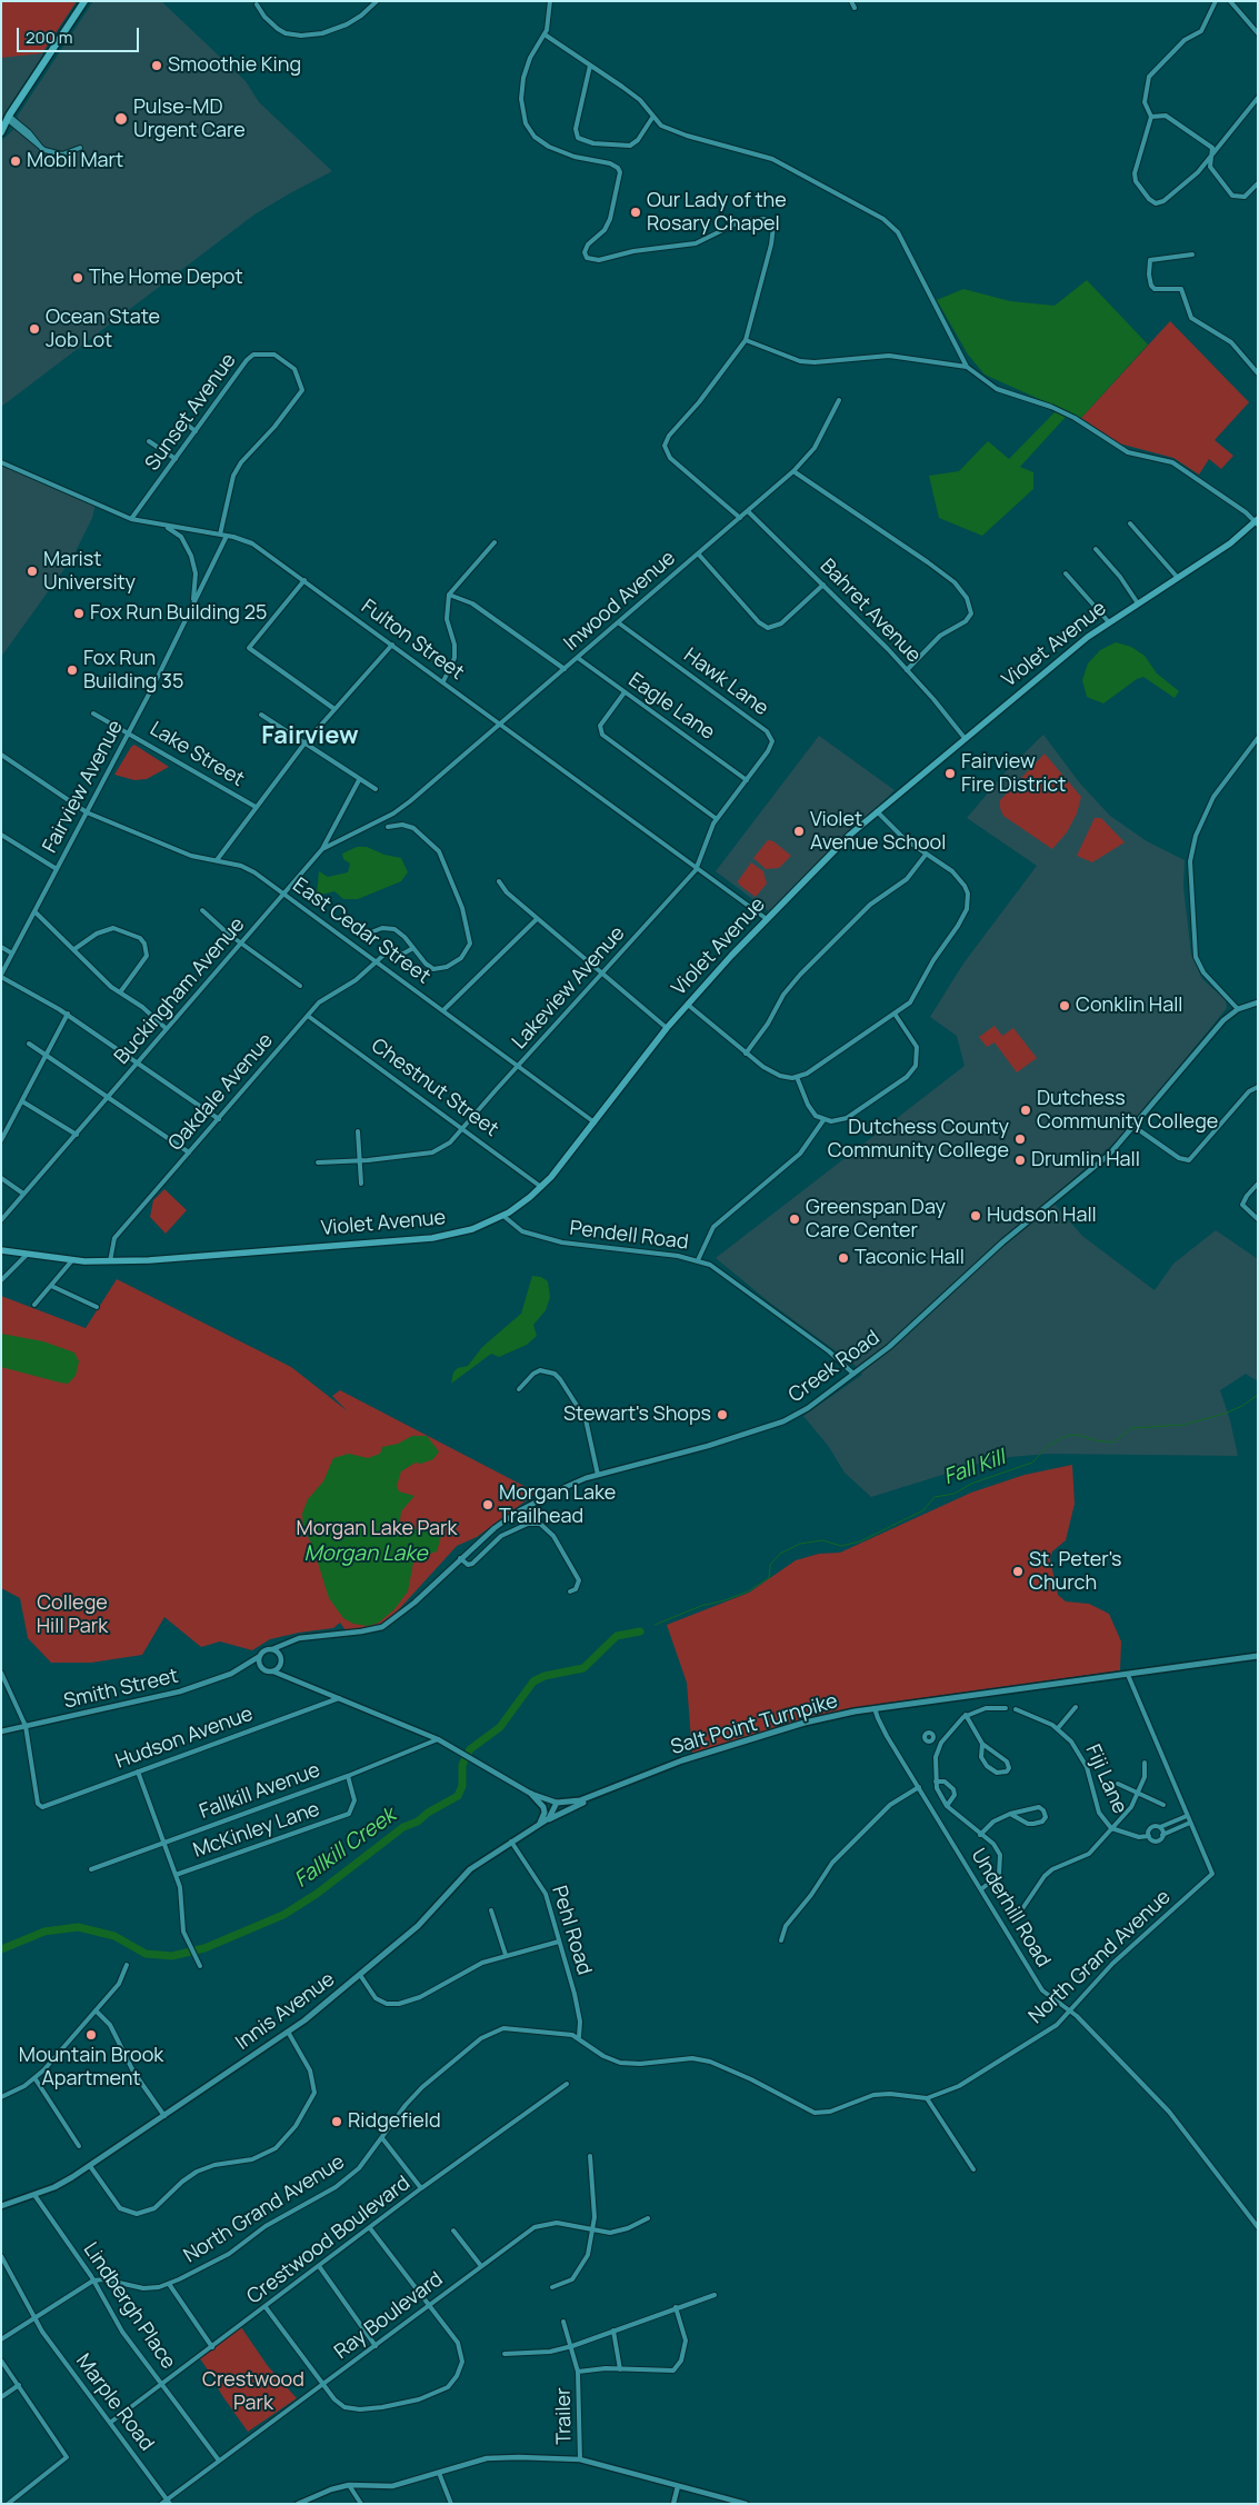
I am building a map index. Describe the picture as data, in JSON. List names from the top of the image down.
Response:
{
  "streets": {
    "main road": ["Violet Avenue", "Salt Point Turnpike", "Innis Avenue"],
    "street": [
      "Sunset Avenue",
      "Inwood Avenue",
      "Bahret Avenue",
      "Fulton Street",
      "Hawk Lane",
      "Eagle Lane",
      "Lake Street",
      "Fairview Avenue",
      "East Cedar Street",
      "Lakeview Avenue",
      "Buckingham Avenue",
      "Chestnut Street",
      "Oakdale Avenue",
      "Pendell Road",
      "Creek Road",
      "Smith Street",
      "Hudson Avenue",
      "Fiji Lane",
      "Fallkill Avenue",
      "McKinley Lane",
      "Underhill Road",
      "Pehl Road",
      "North Grand Avenue",
      "Crestwood Boulevard",
      "Lindbergh Place",
      "Ray Boulevard",
      "Marple Road",
      "Trailer"
    ]
  },
  "crossings": [
    ["Sunset Avenue", "Fulton Street"],
    ["Inwood Avenue", "Bahret Avenue"],
    ["Inwood Avenue", "Fulton Street"],
    ["Inwood Avenue", "Hawk Lane"],
    ["Inwood Avenue", "Eagle Lane"],
    ["Inwood Avenue", "Buckingham Avenue"],
    ["Bahret Avenue", "Violet Avenue"],
    ["Fulton Street", "Violet Avenue"],
    ["Fulton Street", "Hawk Lane"],
    ["Fulton Street", "Fairview Avenue"],
    ["Fulton Street", "Lakeview Avenue"],
    ["Violet Avenue", "East Cedar Street"],
    ["Violet Avenue", "Chestnut Street"],
    ["Violet Avenue", "Oakdale Avenue"],
    ["Violet Avenue", "Pendell Road"],
    ["Hawk Lane", "Eagle Lane"],
    ["Hawk Lane", "Lakeview Avenue"],
    ["Lake Street", "Fairview Avenue"],
    ["Fairview Avenue", "East Cedar Street"],
    ["East Cedar Street", "Lakeview Avenue"],
    ["East Cedar Street", "Buckingham Avenue"],
    ["East Cedar Street", "Oakdale Avenue"],
    ["Lakeview Avenue", "Chestnut Street"],
    ["Chestnut Street", "Oakdale Avenue"],
    ["Pendell Road", "Creek Road"],
    ["Creek Road", "Smith Street"],
    ["Creek Road", "Salt Point Turnpike"],
    ["Smith Street", "Salt Point Turnpike"],
    ["Smith Street", "Hudson Avenue"],
    ["Salt Point Turnpike", "Hudson Avenue"],
    ["Salt Point Turnpike", "Fallkill Avenue"],
    ["Salt Point Turnpike", "Underhill Road"],
    ["Salt Point Turnpike", "North Grand Avenue"],
    ["Salt Point Turnpike", "Innis Avenue"],
    ["Fallkill Avenue", "McKinley Lane"],
    ["Underhill Road", "North Grand Avenue"],
    ["Pehl Road", "North Grand Avenue"],
    ["Pehl Road", "Innis Avenue"],
    ["North Grand Avenue", "Lindbergh Place"],
    ["Innis Avenue", "Lindbergh Place"],
    ["Crestwood Boulevard", "Lindbergh Place"],
    ["Crestwood Boulevard", "Marple Road"],
    ["Lindbergh Place", "Ray Boulevard"],
    ["Ray Boulevard", "Marple Road"]
  ],
  "districts": ["Fairview"],
  "water": ["Fall Kill", "Morgan Lake", "Fallkill Creek"],
  "parks": ["Morgan Lake Park", "College Hill Park", "Crestwood Park"],
  "places": [
    "Smoothie King",
    "Pulse-MD Urgent Care",
    "Mobil Mart",
    "Our Lady of the Rosary Chapel",
    "The Home Depot",
    "Ocean State Job Lot",
    "Marist University",
    "Fox Run Building 25",
    "Fox Run Building 35",
    "Fairview Fire District",
    "Violet Avenue School",
    "Conklin Hall",
    "Dutchess Community College",
    "Dutchess County Community College",
    "Drumlin Hall",
    "Hudson Hall",
    "Greenspan Day Care Center",
    "Taconic Hall",
    "Stewart's Shops",
    "Morgan Lake Trailhead",
    "St. Peter's Church",
    "Mountain Brook Apartment",
    "Ridgefield"
  ],
  "scale_bar": "200 m"
}
